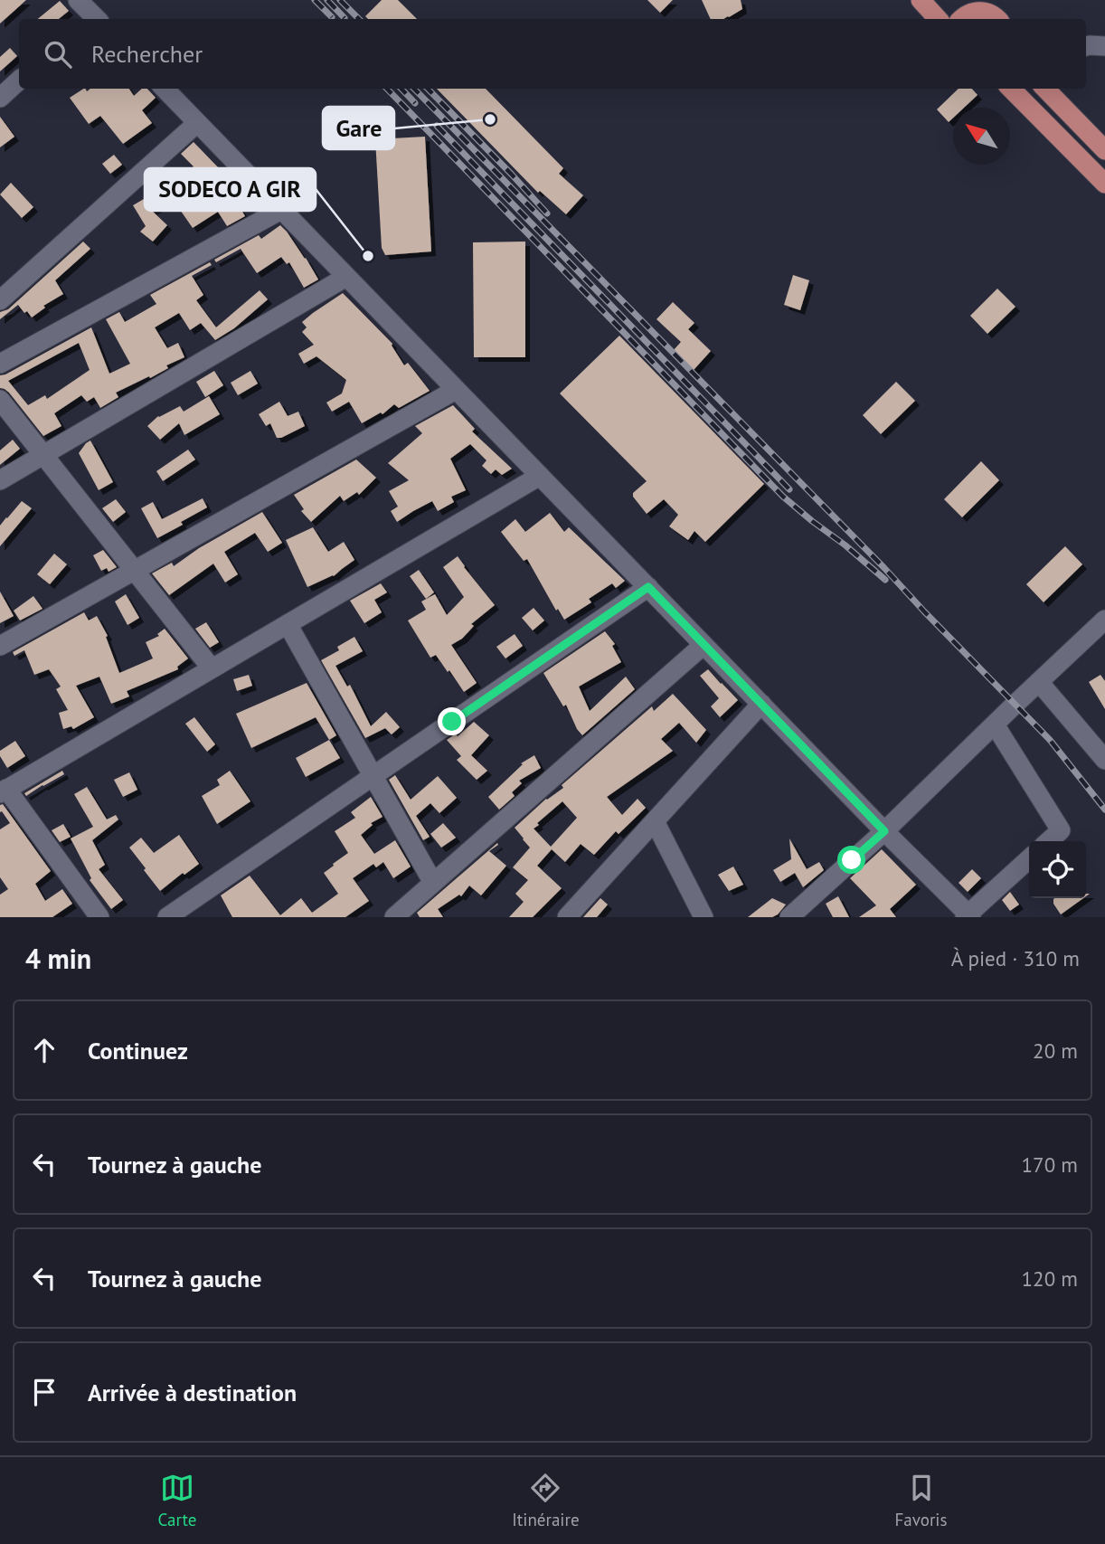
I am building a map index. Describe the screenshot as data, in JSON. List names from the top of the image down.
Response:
{
  "places": ["Gare", "SODECO A GIR"],
  "north": "top left",
  "page": {
    "search": "Rechercher",
    "heading": ["4 min", "À pied · 310 m"],
    "list": [
      ["Continuez", "20 m"],
      ["Tournez à gauche", "170 m"],
      ["Tournez à gauche", "120 m"],
      "Arrivée à destination"
    ],
    "nav": ["Carte", "Itinéraire", "Favoris"]
  }
}
